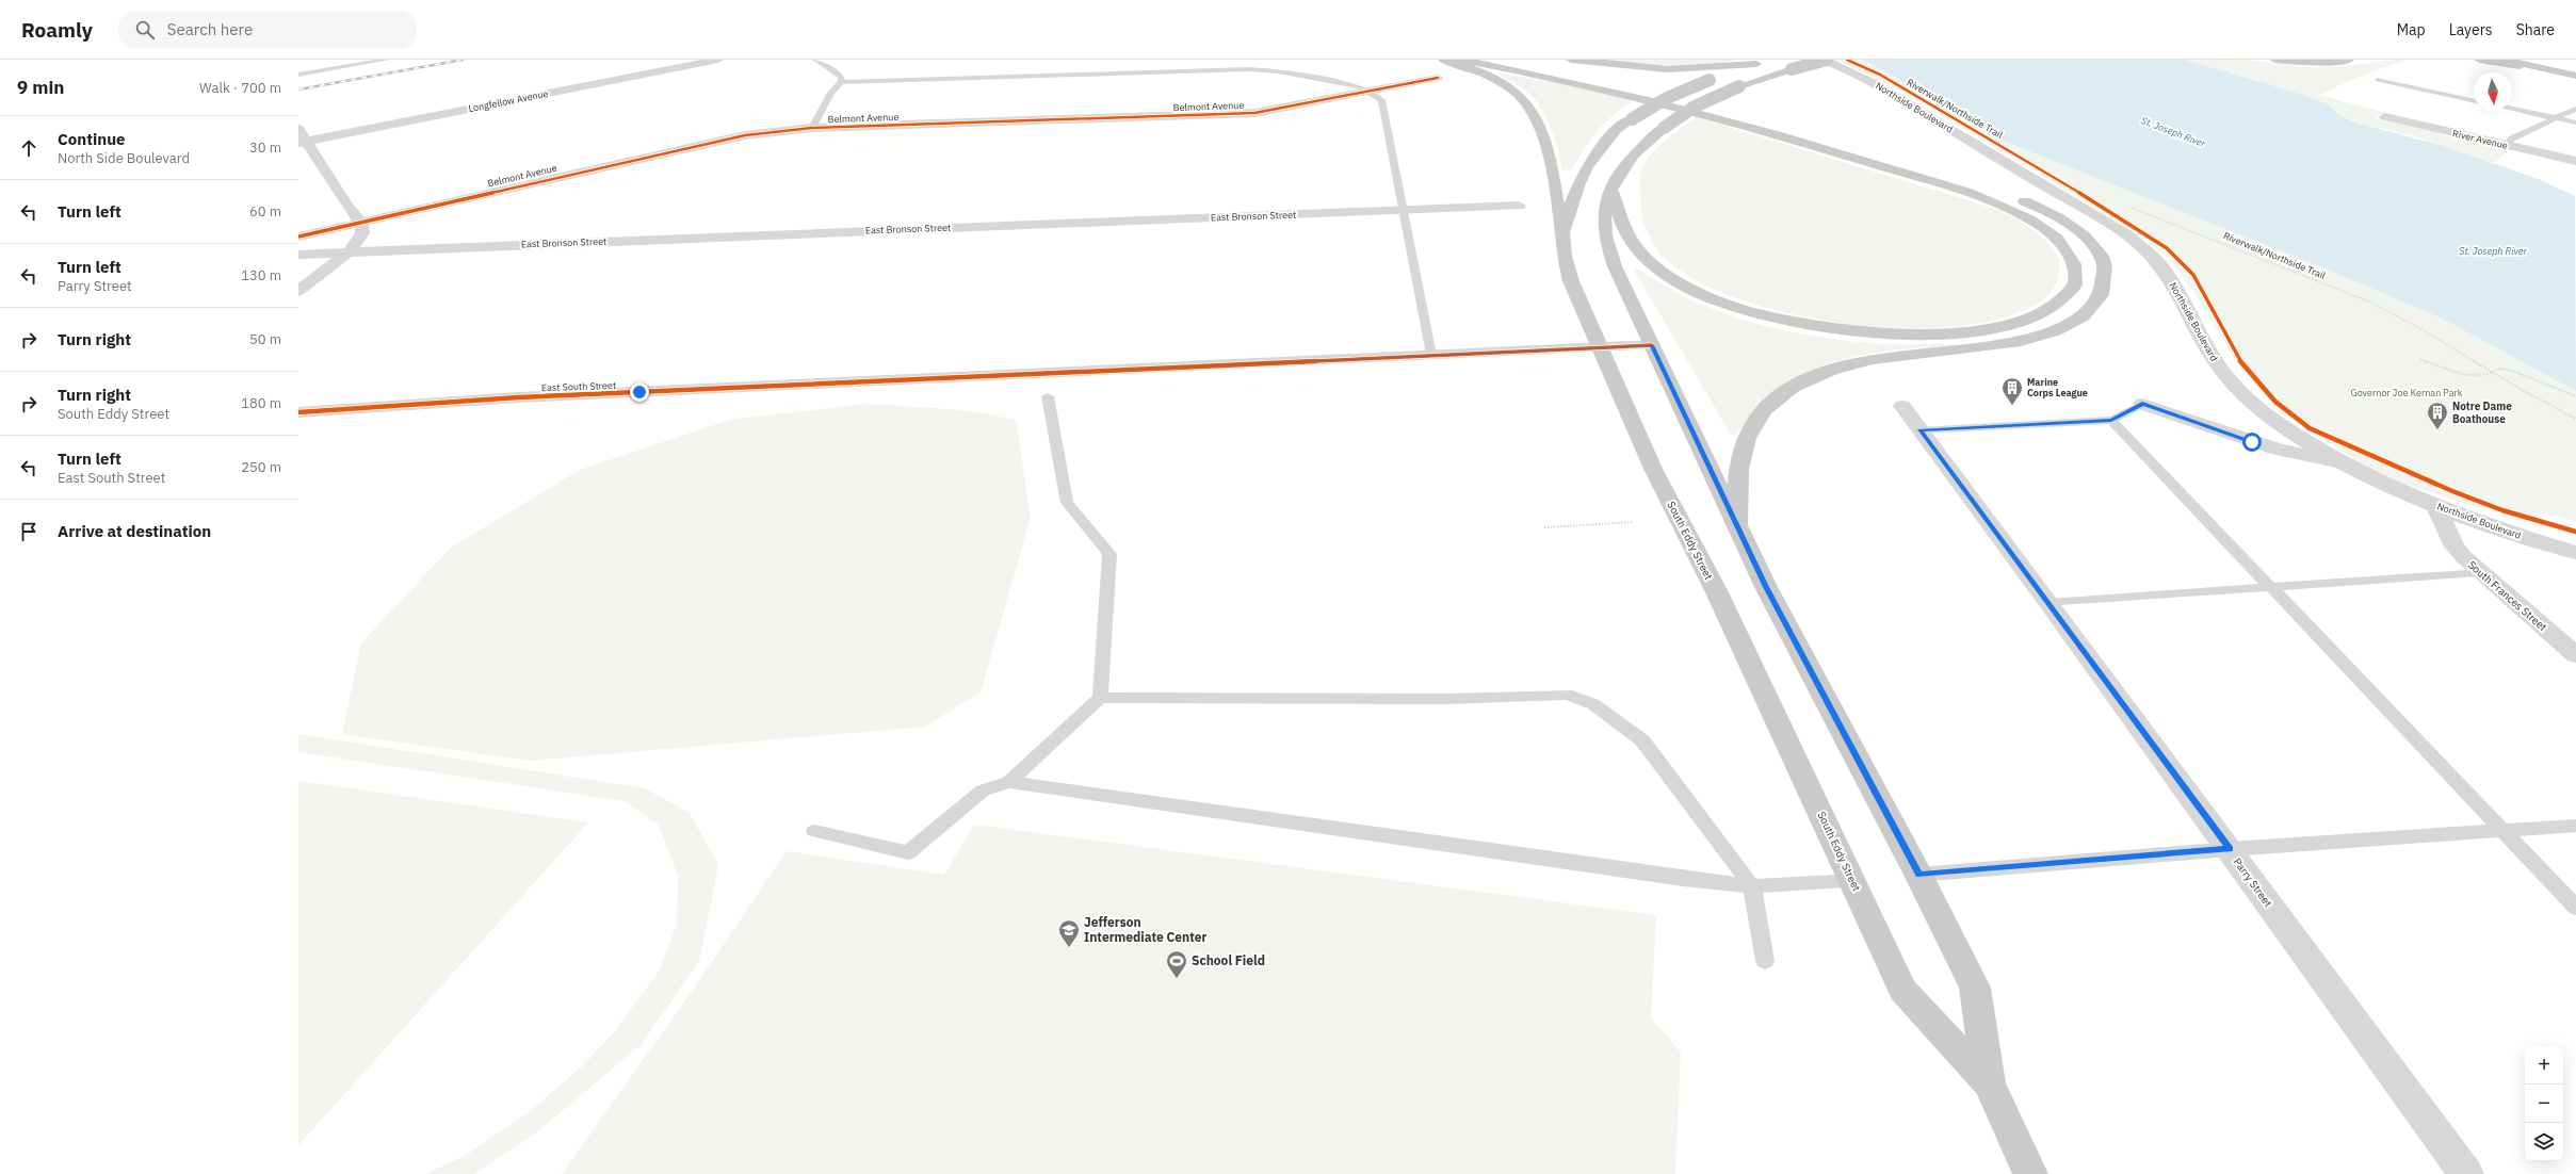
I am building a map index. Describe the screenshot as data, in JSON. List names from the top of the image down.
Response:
{
  "streets": {
    "main road": ["South Eddy Street"],
    "street": [
      "Longfellow Avenue",
      "Belmont Avenue",
      "Northside Boulevard",
      "River Avenue",
      "East Bronson Street",
      "East South Street",
      "South Frances Street",
      "Parry Street"
    ],
    "cycle path": ["Riverwalk/Northside Trail"]
  },
  "crossings": [
    ["Northside Boulevard", "South Eddy Street"],
    ["Northside Boulevard", "South Frances Street"],
    ["East South Street", "South Eddy Street"]
  ],
  "water": ["St. Joseph River"],
  "parks": ["Governor Joe Kernan Park"],
  "places": {
    "building": ["Marine Corps League", "Notre Dame Boathouse"],
    "school or university": ["Jefferson Intermediate Center"],
    "sports": ["School Field"]
  },
  "north": "bottom",
  "page": {
    "header": "Roamly",
    "search": "Search here",
    "nav": ["Map", "Layers", "Share"],
    "heading": ["9 min", "Walk · 700 m"],
    "list": [
      ["Continue", "North Side Boulevard", "30 m"],
      ["Turn left", "60 m"],
      ["Turn left", "Parry Street", "130 m"],
      ["Turn right", "50 m"],
      ["Turn right", "South Eddy Street", "180 m"],
      ["Turn left", "East South Street", "250 m"],
      "Arrive at destination"
    ],
    "map_buttons": ["+", "−"]
  }
}
